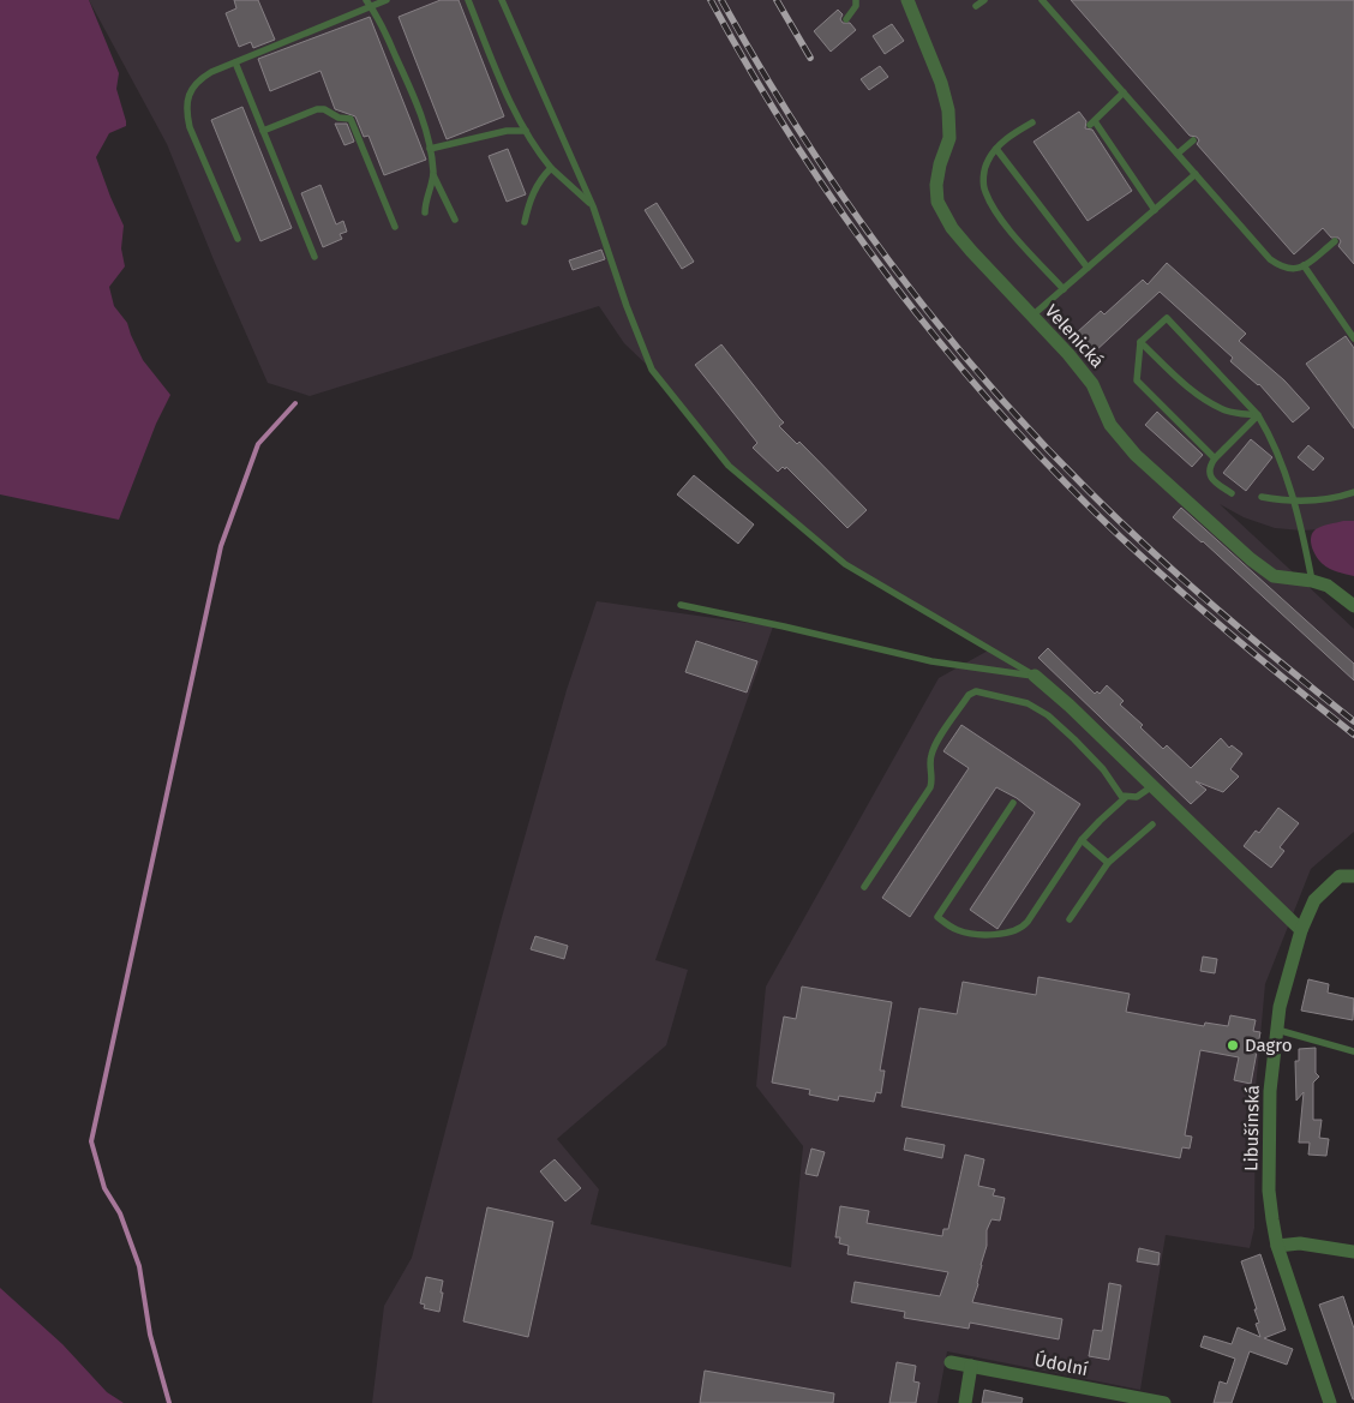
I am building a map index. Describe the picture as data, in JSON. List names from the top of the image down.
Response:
{
  "streets": {
    "street": ["Velenická", "Libušínská", "Údolní"]
  },
  "places": ["Dagro"]
}
